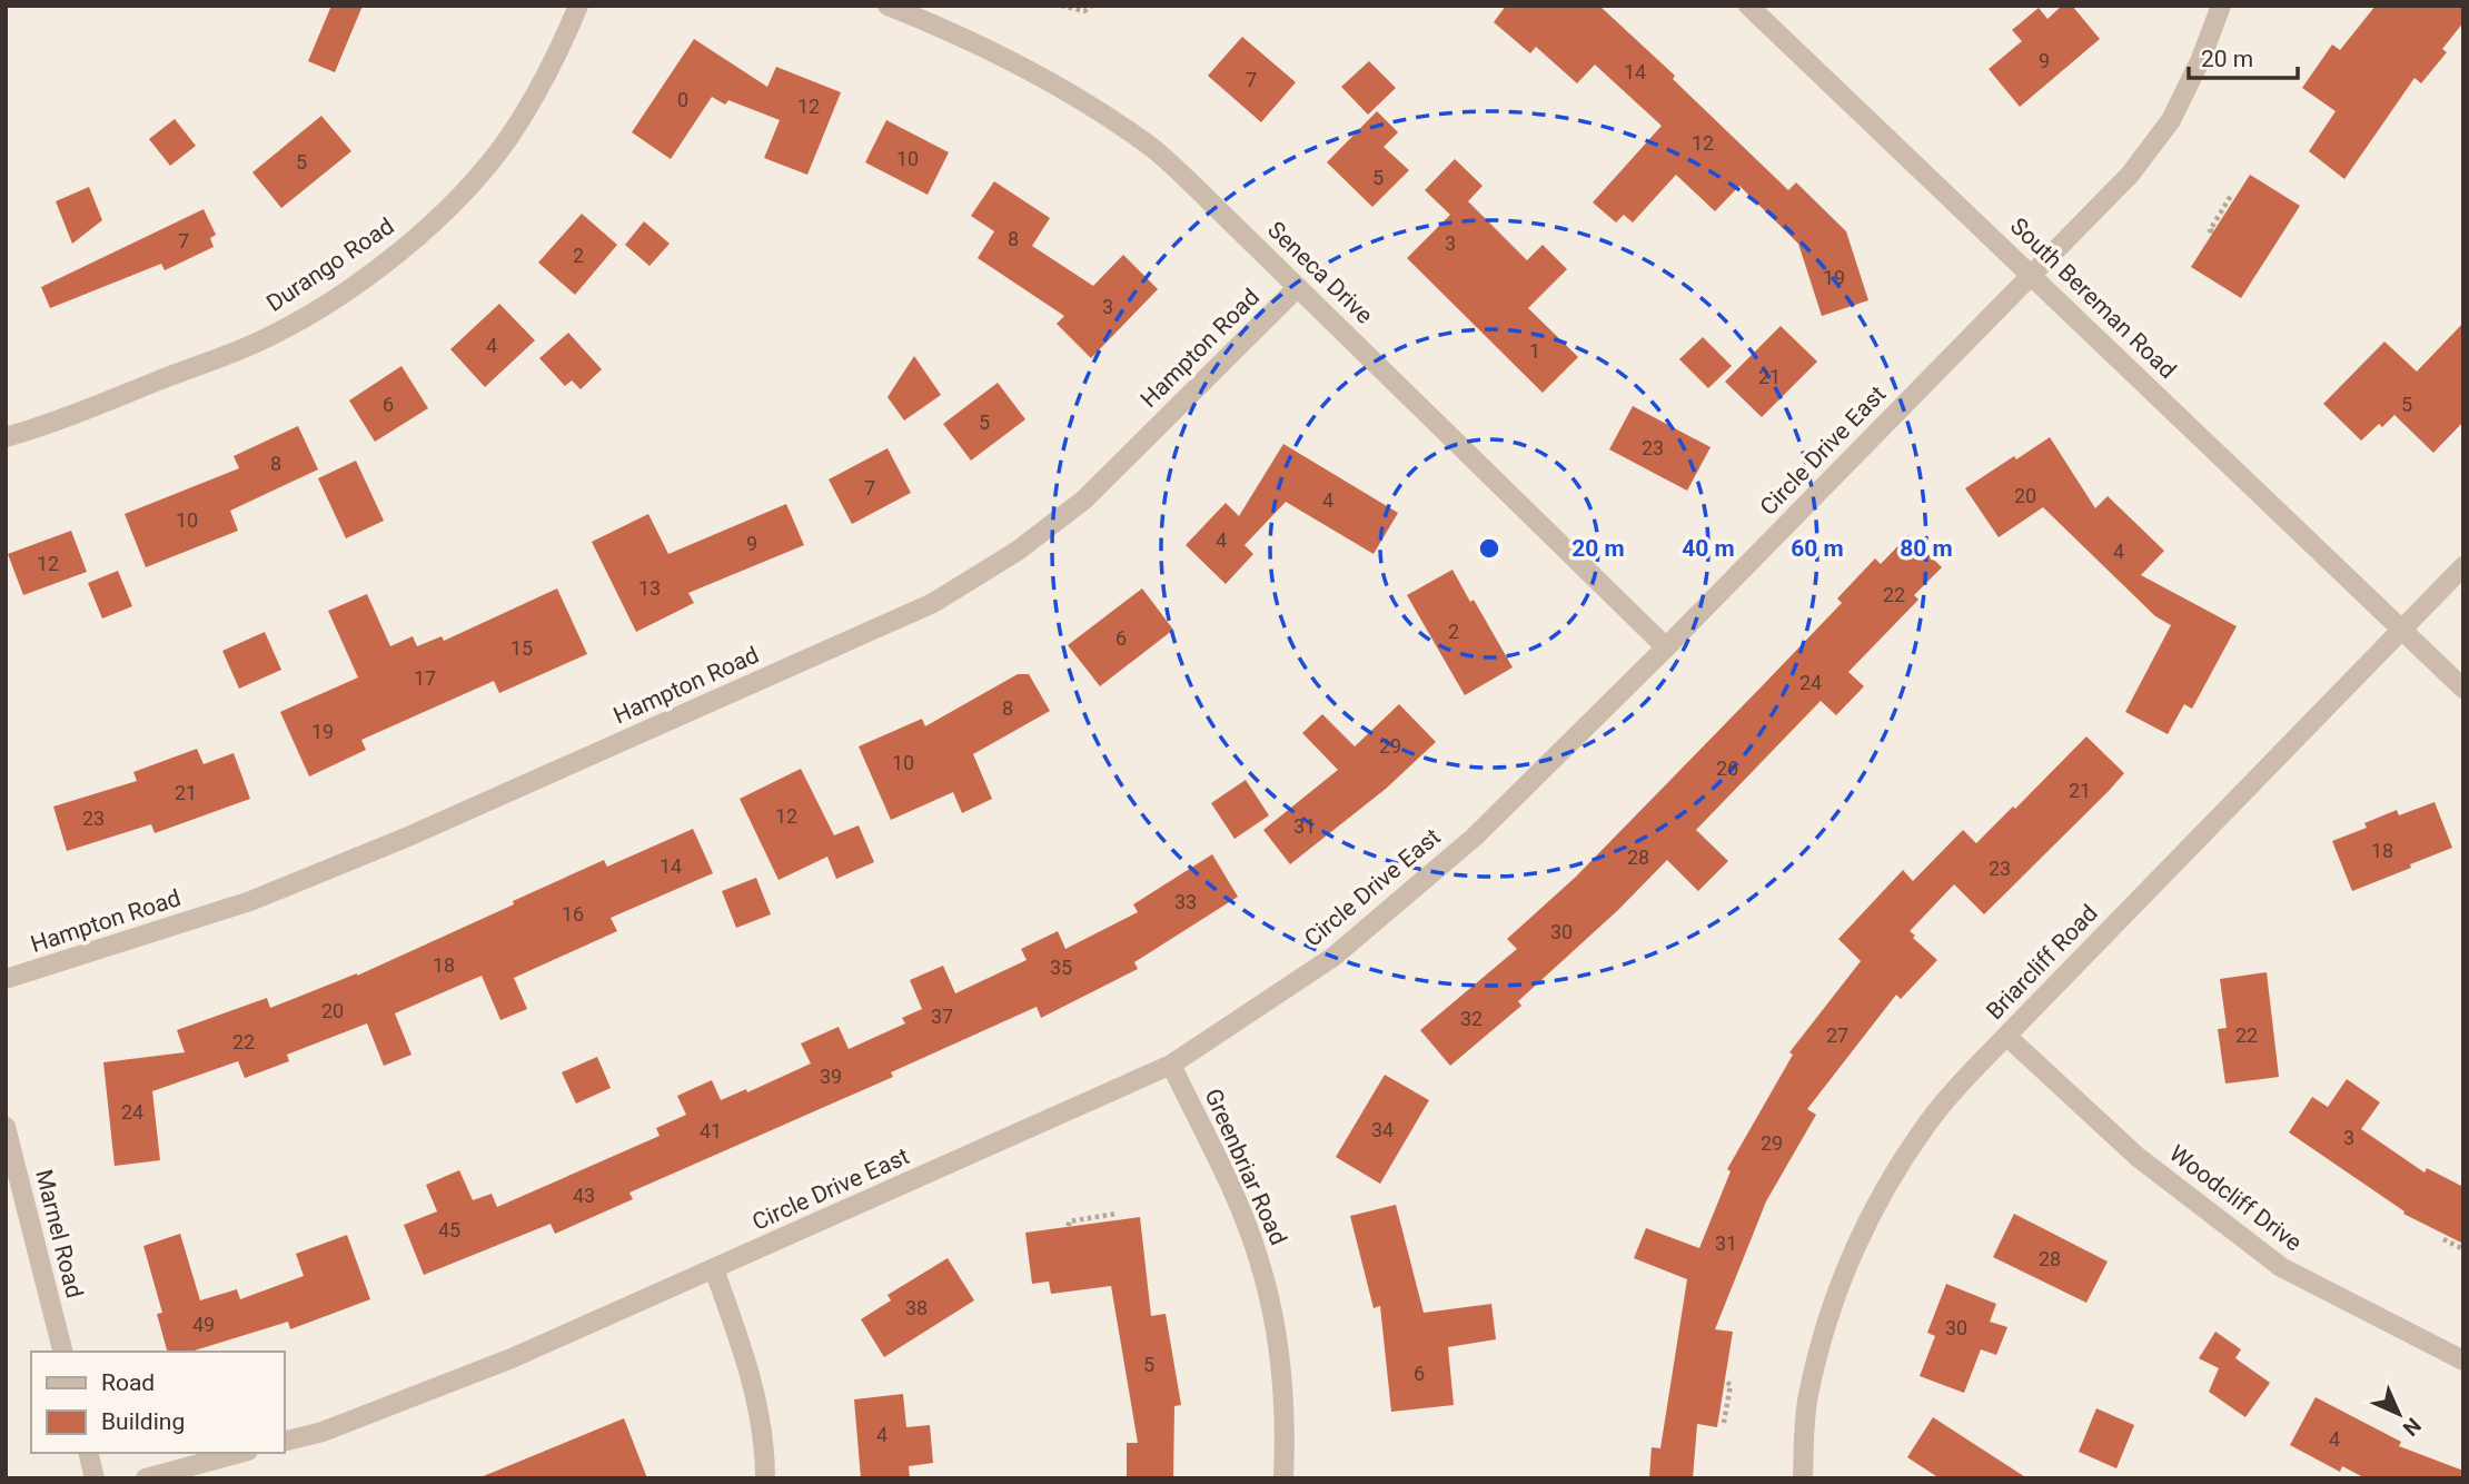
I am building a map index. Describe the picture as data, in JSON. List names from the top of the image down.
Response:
{
  "streets": {
    "street": [
      "Durango Road",
      "Seneca Drive",
      "South Bereman Road",
      "Hampton Road",
      "Circle Drive East",
      "Briarcliff Road",
      "Greenbriar Road",
      "Woodcliff Drive",
      "Marnel Road"
    ]
  },
  "crossings": [
    ["Seneca Drive", "Hampton Road"],
    ["Seneca Drive", "Circle Drive East"],
    ["South Bereman Road", "Circle Drive East"],
    ["South Bereman Road", "Briarcliff Road"],
    ["Circle Drive East", "Greenbriar Road"],
    ["Briarcliff Road", "Woodcliff Drive"]
  ],
  "house_numbers": [
    "9",
    "14",
    "7",
    "0",
    "12",
    "12",
    "10",
    "5",
    "5",
    "8",
    "7",
    "3",
    "2",
    "19",
    "3",
    "4",
    "1",
    "21",
    "6",
    "5",
    "5",
    "23",
    "8",
    "7",
    "20",
    "4",
    "10",
    "4",
    "9",
    "4",
    "12",
    "13",
    "22",
    "2",
    "6",
    "15",
    "17",
    "24",
    "8",
    "19",
    "29",
    "10",
    "26",
    "21",
    "21",
    "12",
    "23",
    "31",
    "18",
    "28",
    "14",
    "23",
    "33",
    "16",
    "30",
    "18",
    "35",
    "20",
    "37",
    "32",
    "27",
    "22",
    "22",
    "39",
    "24",
    "34",
    "41",
    "3",
    "29",
    "43",
    "45",
    "31",
    "28",
    "38",
    "49",
    "30",
    "5",
    "6",
    "4",
    "4"
  ],
  "legend": ["Road", "Building"],
  "scale_bar": "20 m",
  "north": "bottom right",
  "rings": [
    "20 m",
    "40 m",
    "60 m",
    "80 m"
  ]
}
